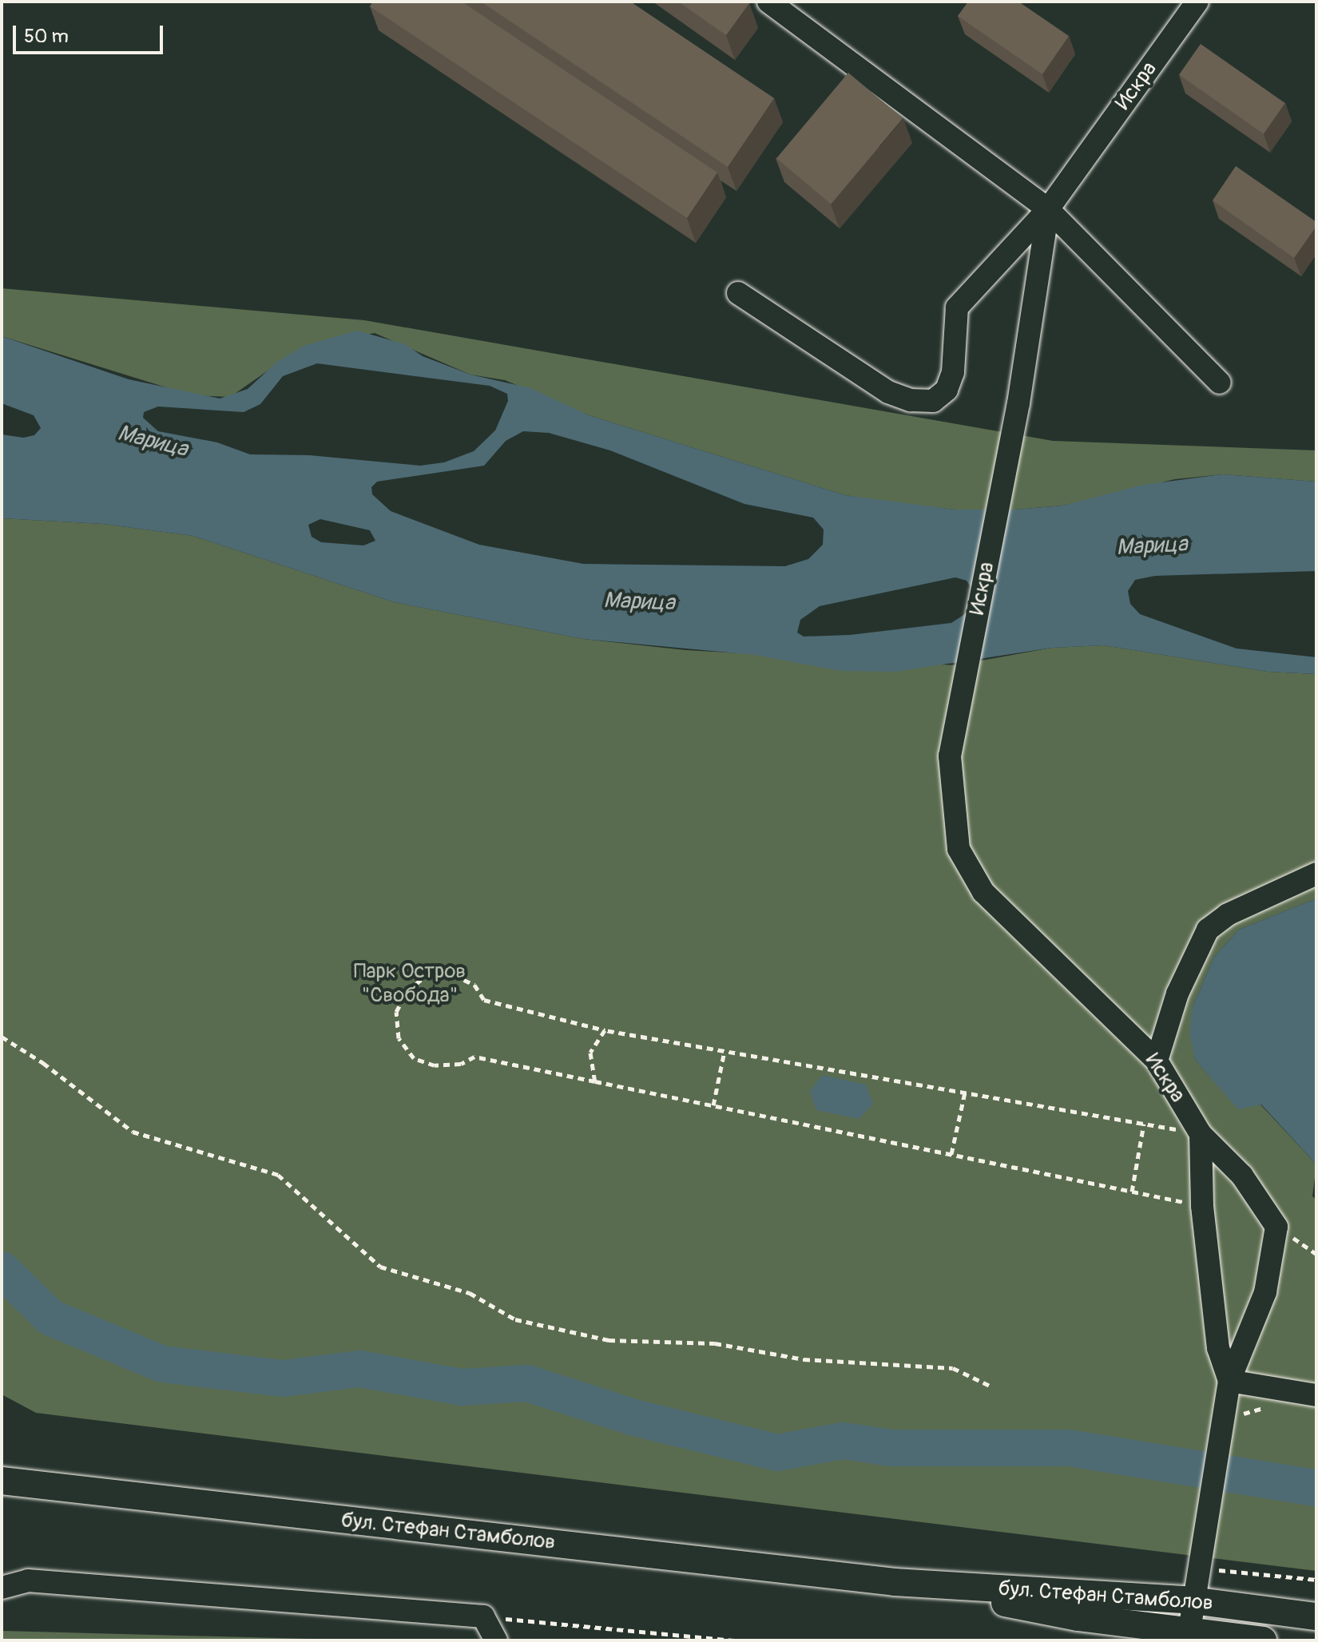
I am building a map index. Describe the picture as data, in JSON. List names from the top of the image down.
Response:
{
  "streets": {
    "main road": ["бул. Стефан Стамболов"],
    "street": ["Искра"]
  },
  "crossings": [
    ["Искра", "бул. Стефан Стамболов"]
  ],
  "water": ["Марица"],
  "parks": ["Парк Остров \"Свобода\""],
  "scale_bar": "50 m"
}
